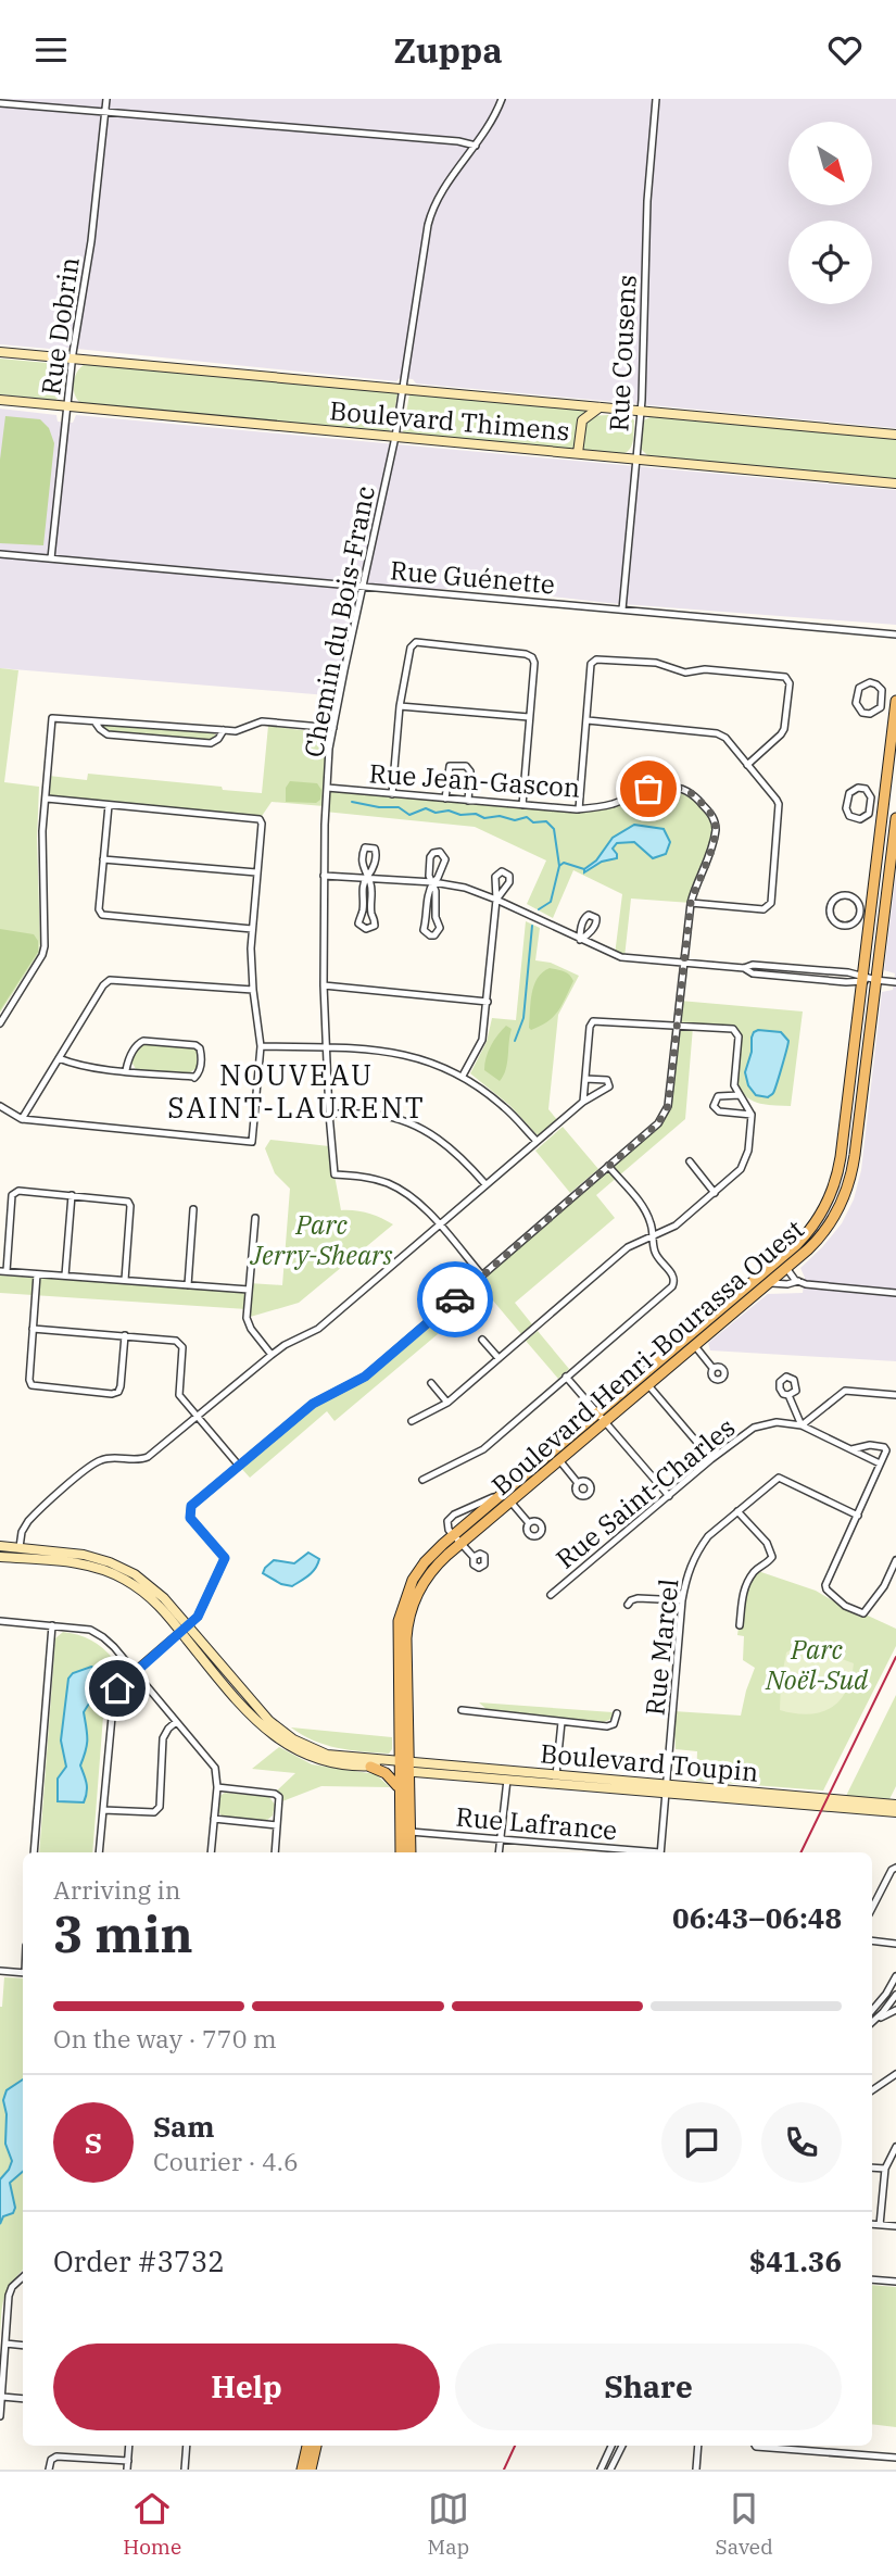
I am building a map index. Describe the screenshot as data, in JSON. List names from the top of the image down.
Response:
{
  "streets": {
    "main road": ["Boulevard Henri-Bourassa Ouest"],
    "street": [
      "Rue Dobrin",
      "Rue Cousens",
      "Boulevard Thimens",
      "Rue Guénette",
      "Chemin du Bois-Franc",
      "Rue Jean-Gascon",
      "Rue Saint-Charles",
      "Rue Marcel",
      "Boulevard Toupin",
      "Rue Lafrance"
    ]
  },
  "crossings": [
    ["Rue Dobrin", "Boulevard Thimens"],
    ["Rue Dobrin", "Rue Guénette"],
    ["Rue Cousens", "Boulevard Thimens"],
    ["Rue Cousens", "Rue Guénette"],
    ["Boulevard Thimens", "Chemin du Bois-Franc"],
    ["Rue Guénette", "Chemin du Bois-Franc"],
    ["Chemin du Bois-Franc", "Rue Jean-Gascon"],
    ["Boulevard Henri-Bourassa Ouest", "Boulevard Toupin"],
    ["Boulevard Henri-Bourassa Ouest", "Rue Lafrance"],
    ["Rue Marcel", "Boulevard Toupin"]
  ],
  "districts": ["NOUVEAU SAINT-LAURENT"],
  "parks": ["Parc Jerry-Shears", "Parc Noël-Sud"],
  "north": "bottom right",
  "page": {
    "header": "Zuppa",
    "heading": ["3 min", "Arriving in", "06:43–06:48"],
    "panel": [
      "Sam",
      "Courier · 4.6",
      "Order #3732",
      "$41.36"
    ],
    "bar": "On the way · 770 m",
    "round": "S",
    "buttons": ["Help", "Share"],
    "tabs": ["Home", "Map", "Saved"]
  }
}
